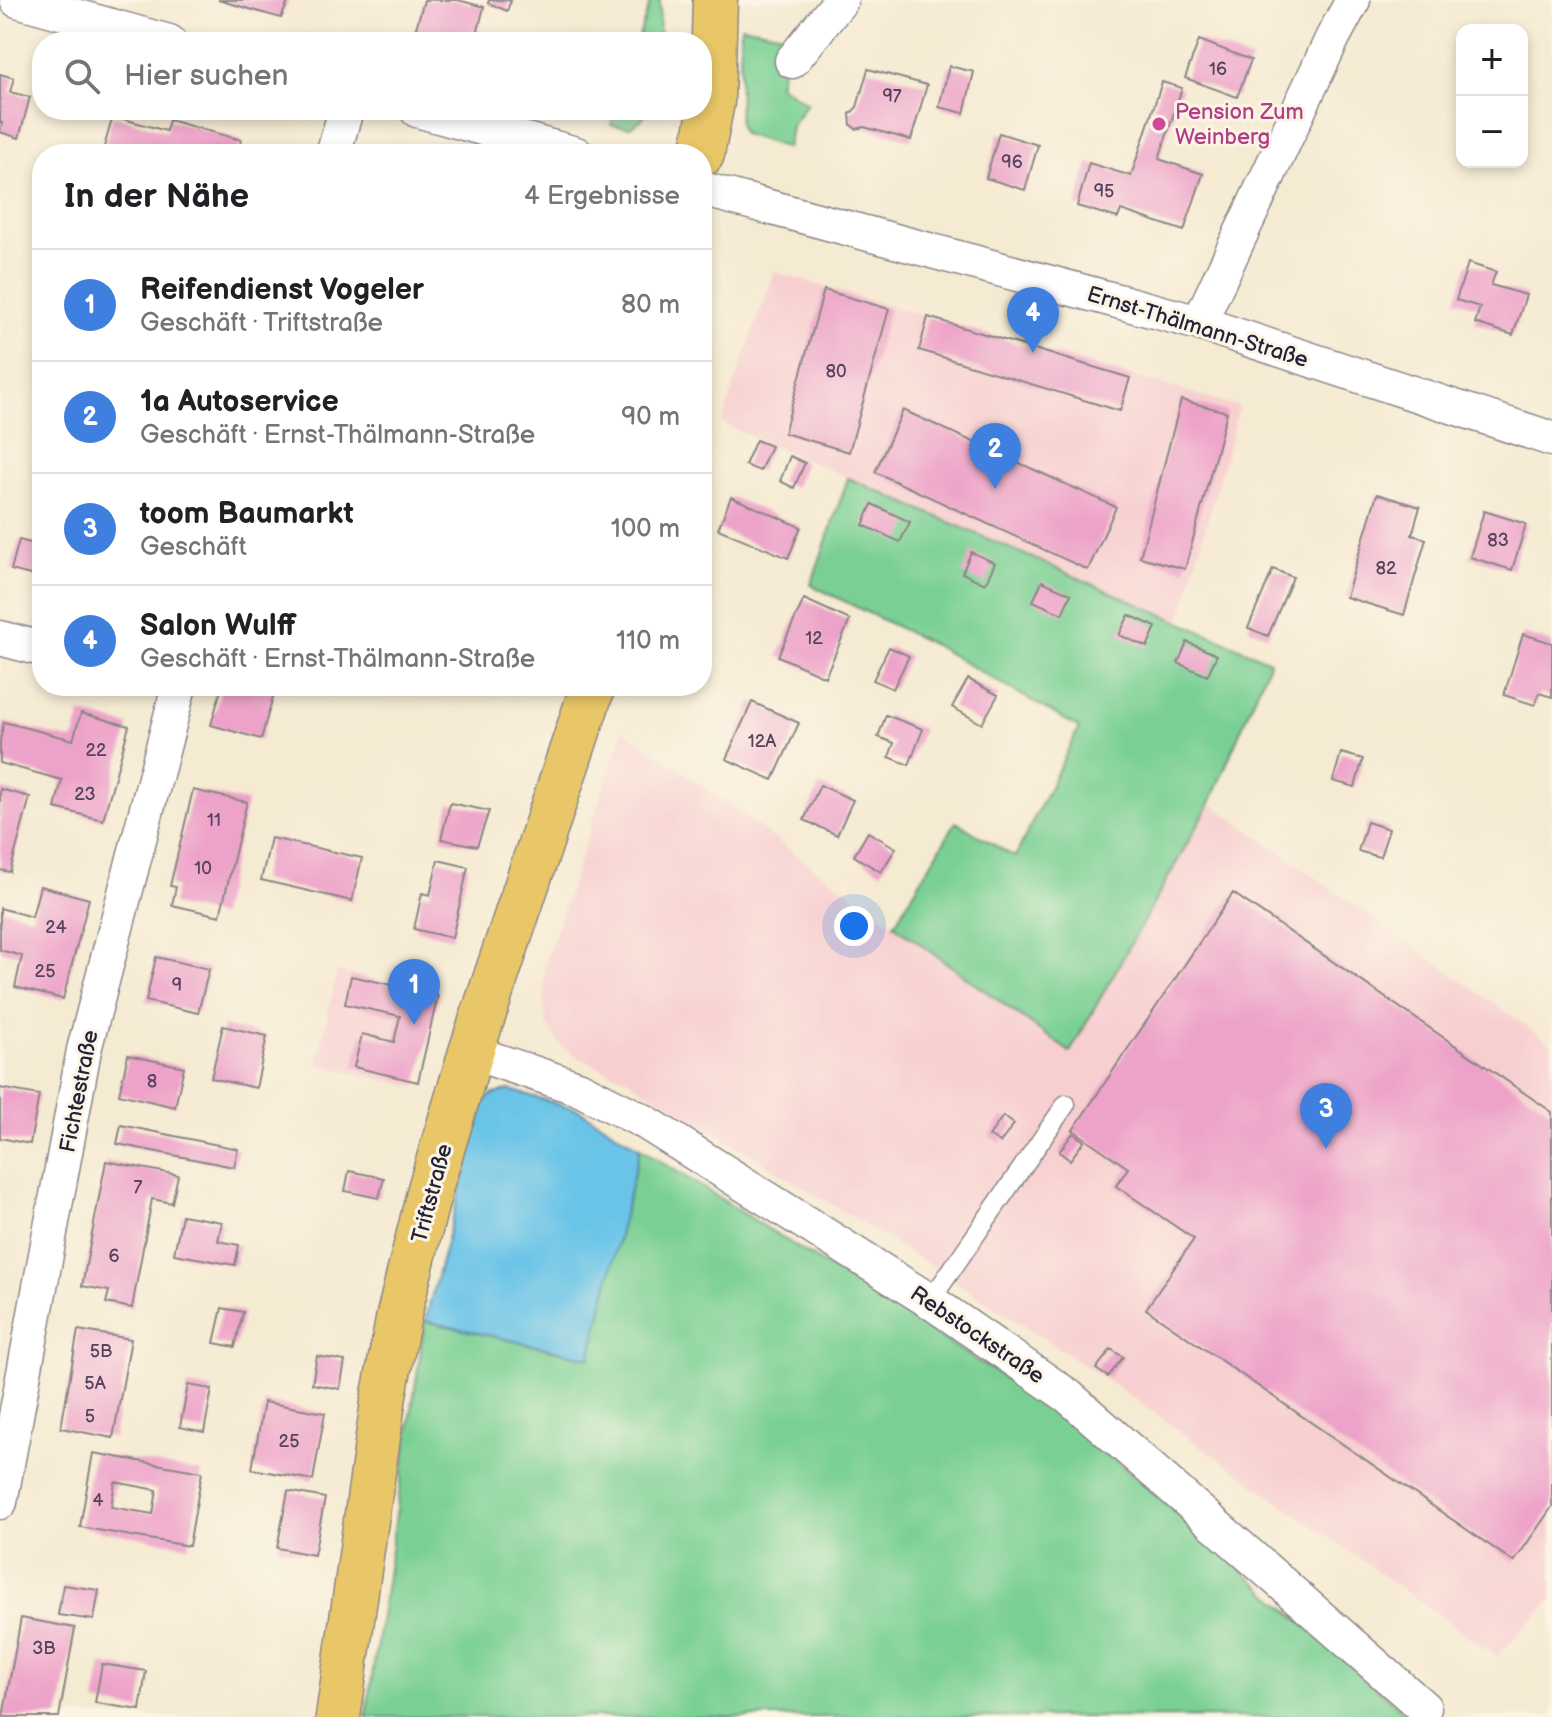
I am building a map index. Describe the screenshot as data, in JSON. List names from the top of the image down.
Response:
{
  "streets": {
    "main road": ["Triftstraße"],
    "street": ["Ernst-Thälmann-Straße", "Fichtestraße", "Rebstockstraße"]
  },
  "crossings": [
    ["Triftstraße", "Rebstockstraße"]
  ],
  "places": ["Pension Zum Weinberg"],
  "house_numbers": [
    "16",
    "97",
    "96",
    "95",
    "80",
    "83",
    "82",
    "12",
    "12A",
    "22",
    "23",
    "11",
    "10",
    "24",
    "25",
    "9",
    "8",
    "7",
    "6",
    "5B",
    "5A",
    "5",
    "25",
    "4",
    "3B"
  ],
  "page": {
    "map_buttons": ["+", "−"],
    "search": "Hier suchen",
    "heading": ["In der Nähe", "4 Ergebnisse"],
    "list": [
      {
        "mark": "1",
        "name": "Reifendienst Vogeler",
        "note": "Geschäft · Triftstraße",
        "value": "80 m"
      },
      {
        "mark": "2",
        "name": "1a Autoservice",
        "note": "Geschäft · Ernst-Thälmann-Straße",
        "value": "90 m"
      },
      {
        "mark": "3",
        "name": "toom Baumarkt",
        "note": "Geschäft",
        "value": "100 m"
      },
      {
        "mark": "4",
        "name": "Salon Wulff",
        "note": "Geschäft · Ernst-Thälmann-Straße",
        "value": "110 m"
      }
    ],
    "pins": [
      "4",
      "2",
      "1",
      "3"
    ]
  }
}
